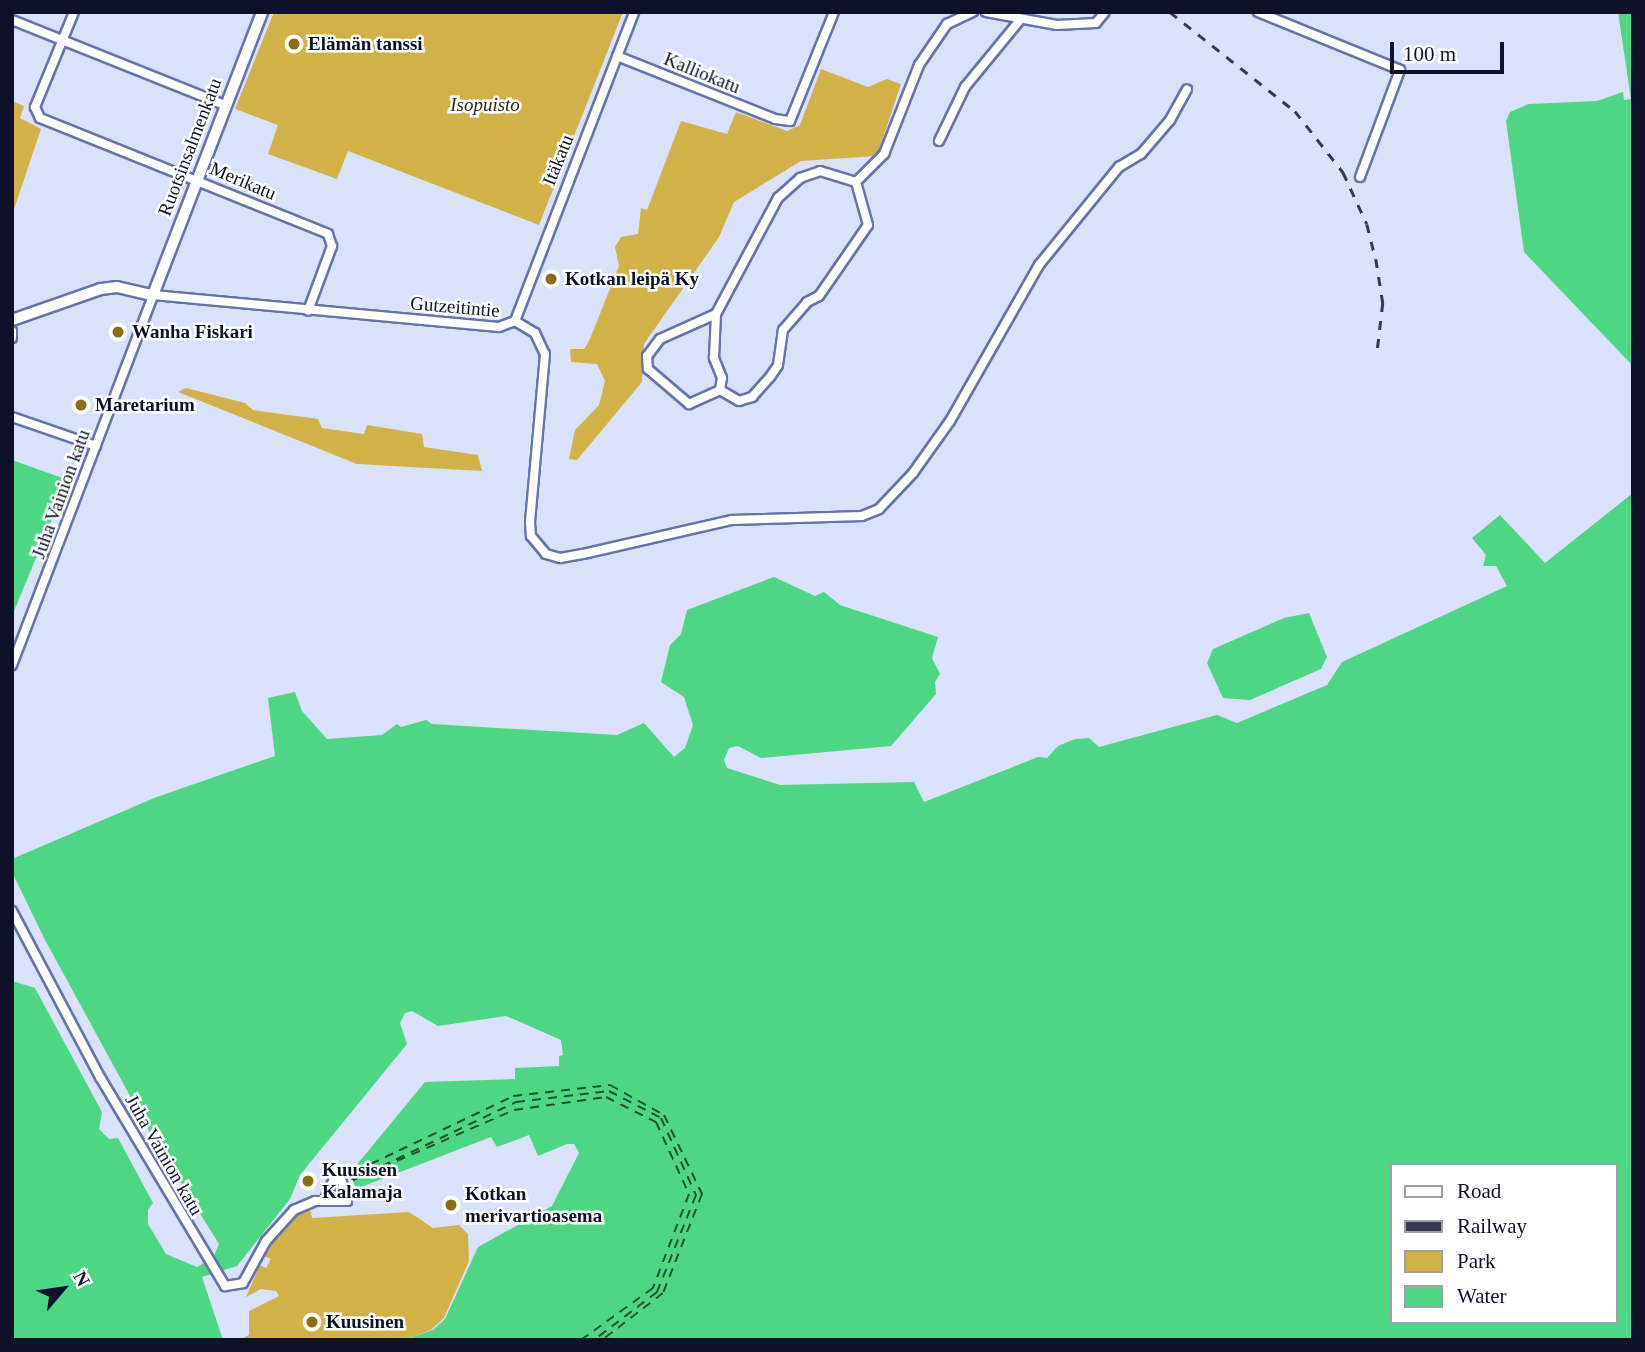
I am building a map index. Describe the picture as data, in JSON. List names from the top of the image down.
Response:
{
  "streets": {
    "street": [
      "Kalliokatu",
      "Ruotsinsalmenkatu",
      "Itäkatu",
      "Merikatu",
      "Gutzeitintie",
      "Juha Vainion katu"
    ]
  },
  "crossings": [
    ["Kalliokatu", "Itäkatu"],
    ["Ruotsinsalmenkatu", "Merikatu"],
    ["Ruotsinsalmenkatu", "Gutzeitintie"],
    ["Ruotsinsalmenkatu", "Juha Vainion katu"],
    ["Itäkatu", "Gutzeitintie"],
    ["Merikatu", "Gutzeitintie"],
    ["Gutzeitintie", "Juha Vainion katu"]
  ],
  "parks": ["Isopuisto"],
  "places": [
    "Elämän tanssi",
    "Kotkan leipä Ky",
    "Wanha Fiskari",
    "Maretarium",
    "Kuusisen Kalamaja",
    "Kotkan merivartioasema",
    "Kuusinen"
  ],
  "legend": [
    "Road",
    "Railway",
    "Park",
    "Water"
  ],
  "scale_bar": "100 m",
  "north": "top right"
}
